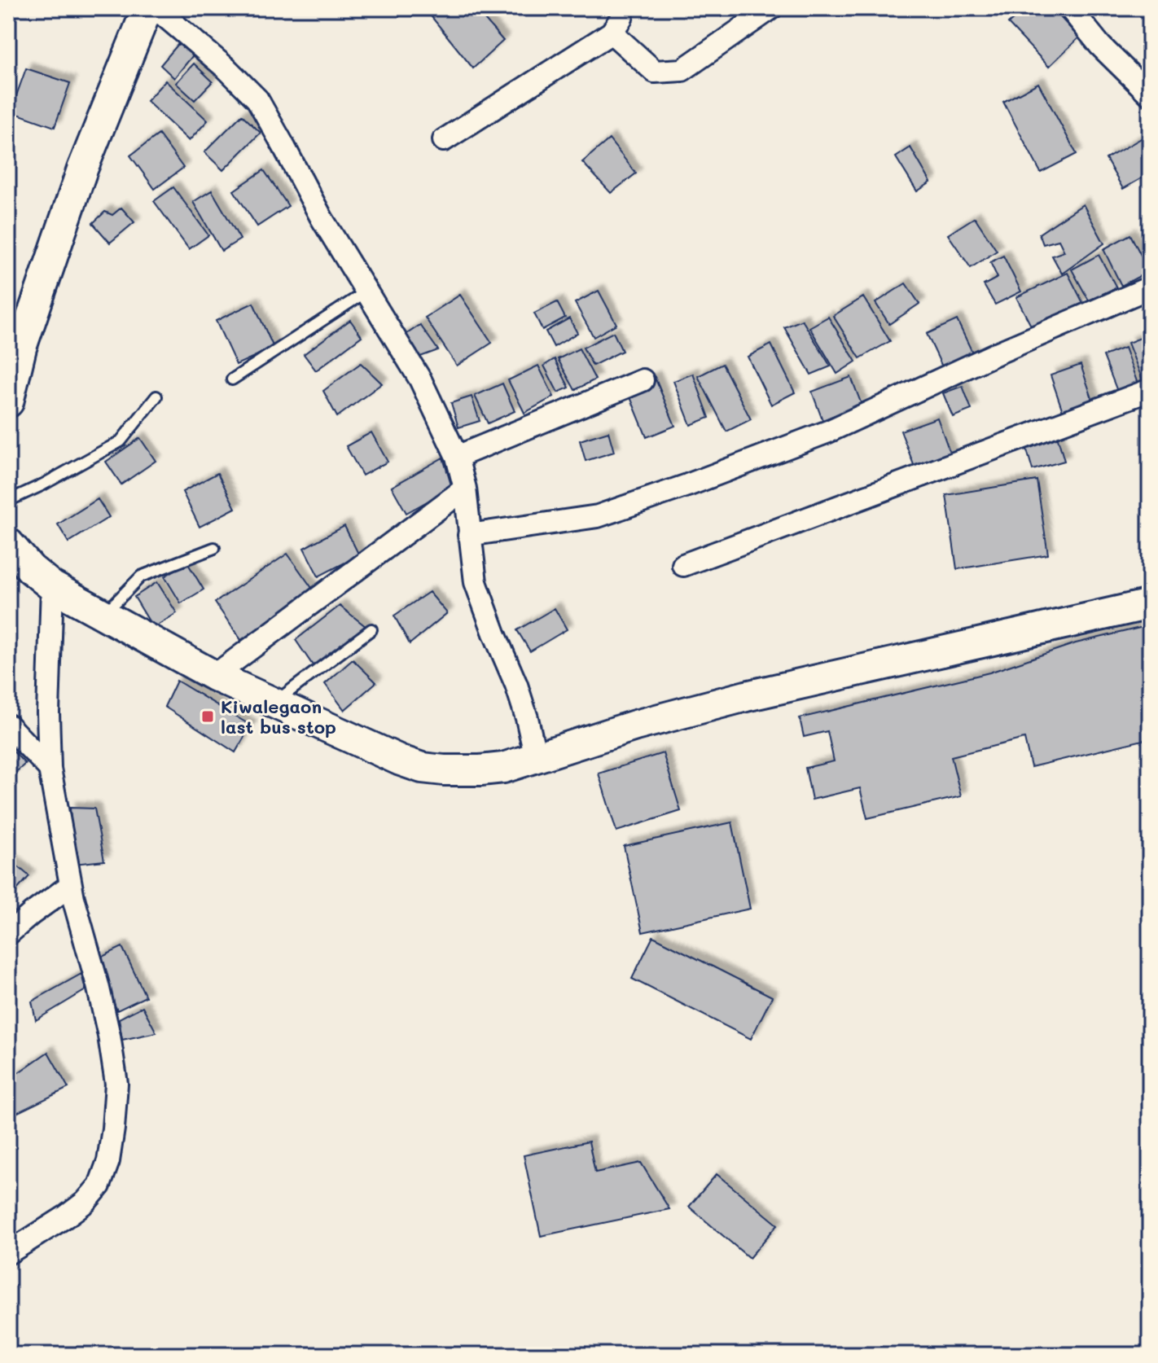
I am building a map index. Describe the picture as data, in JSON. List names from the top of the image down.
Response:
{
  "places": {
    "transit": ["Kiwalegaon last bus stop"]
  }
}
